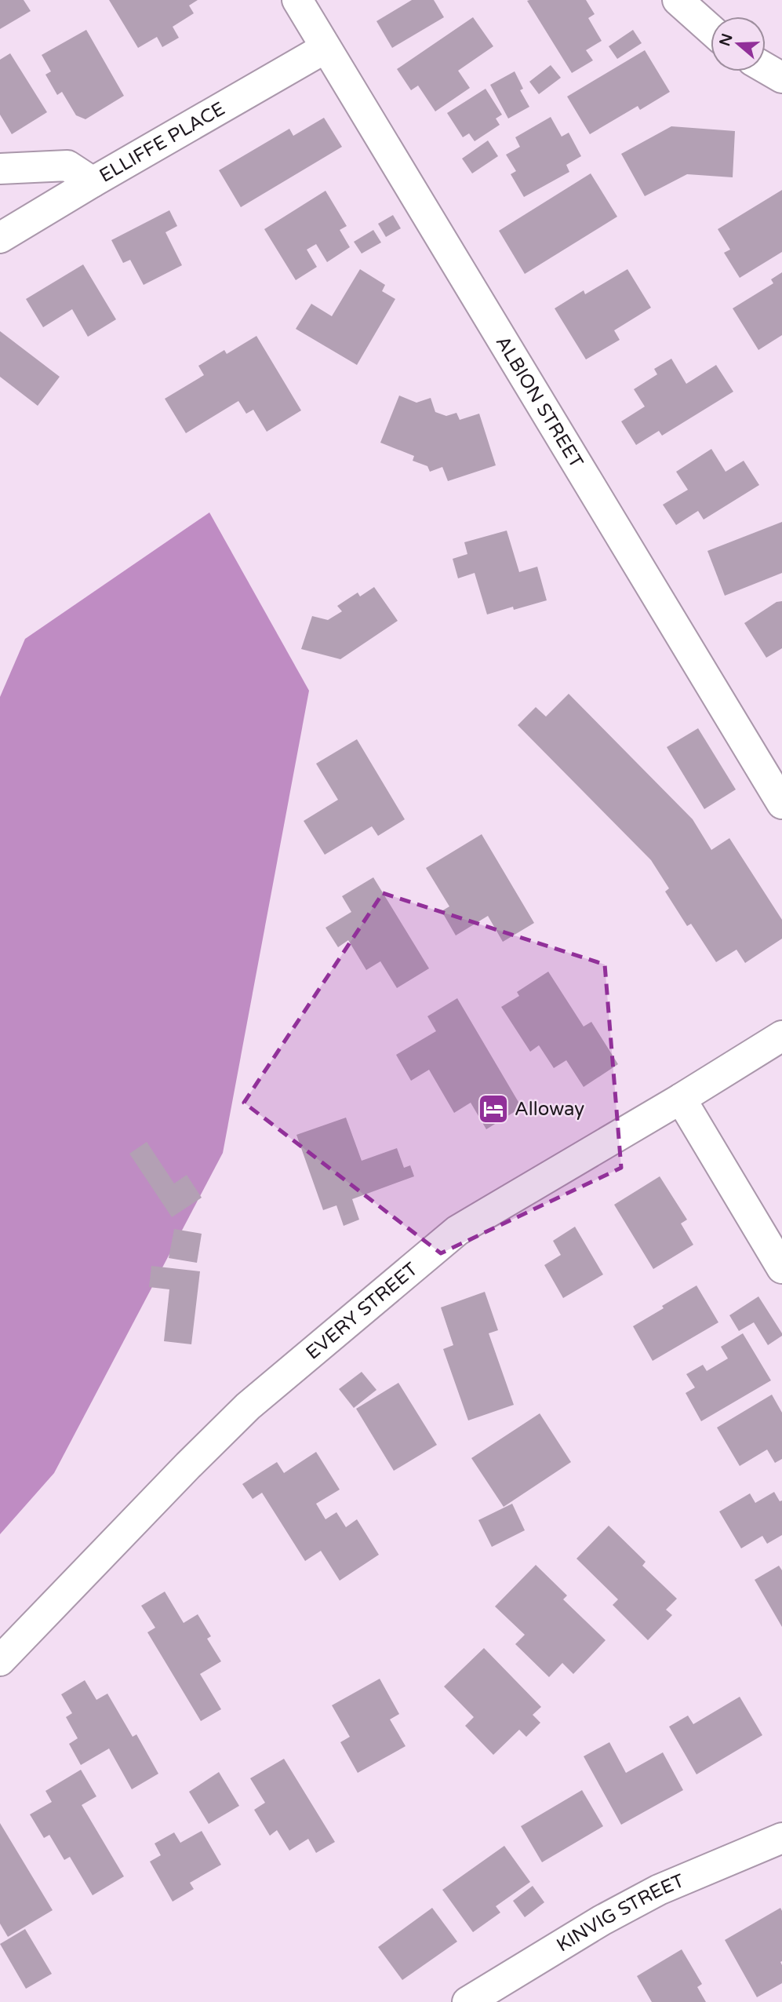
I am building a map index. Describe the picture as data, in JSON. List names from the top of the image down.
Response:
{
  "streets": {
    "street": [
      "ELLIFFE PLACE",
      "ALBION STREET",
      "EVERY STREET",
      "KINVIG STREET"
    ]
  },
  "crossings": [
    ["ELLIFFE PLACE", "ALBION STREET"]
  ],
  "places": {
    "hotel": ["Alloway"]
  },
  "north": "left"
}
